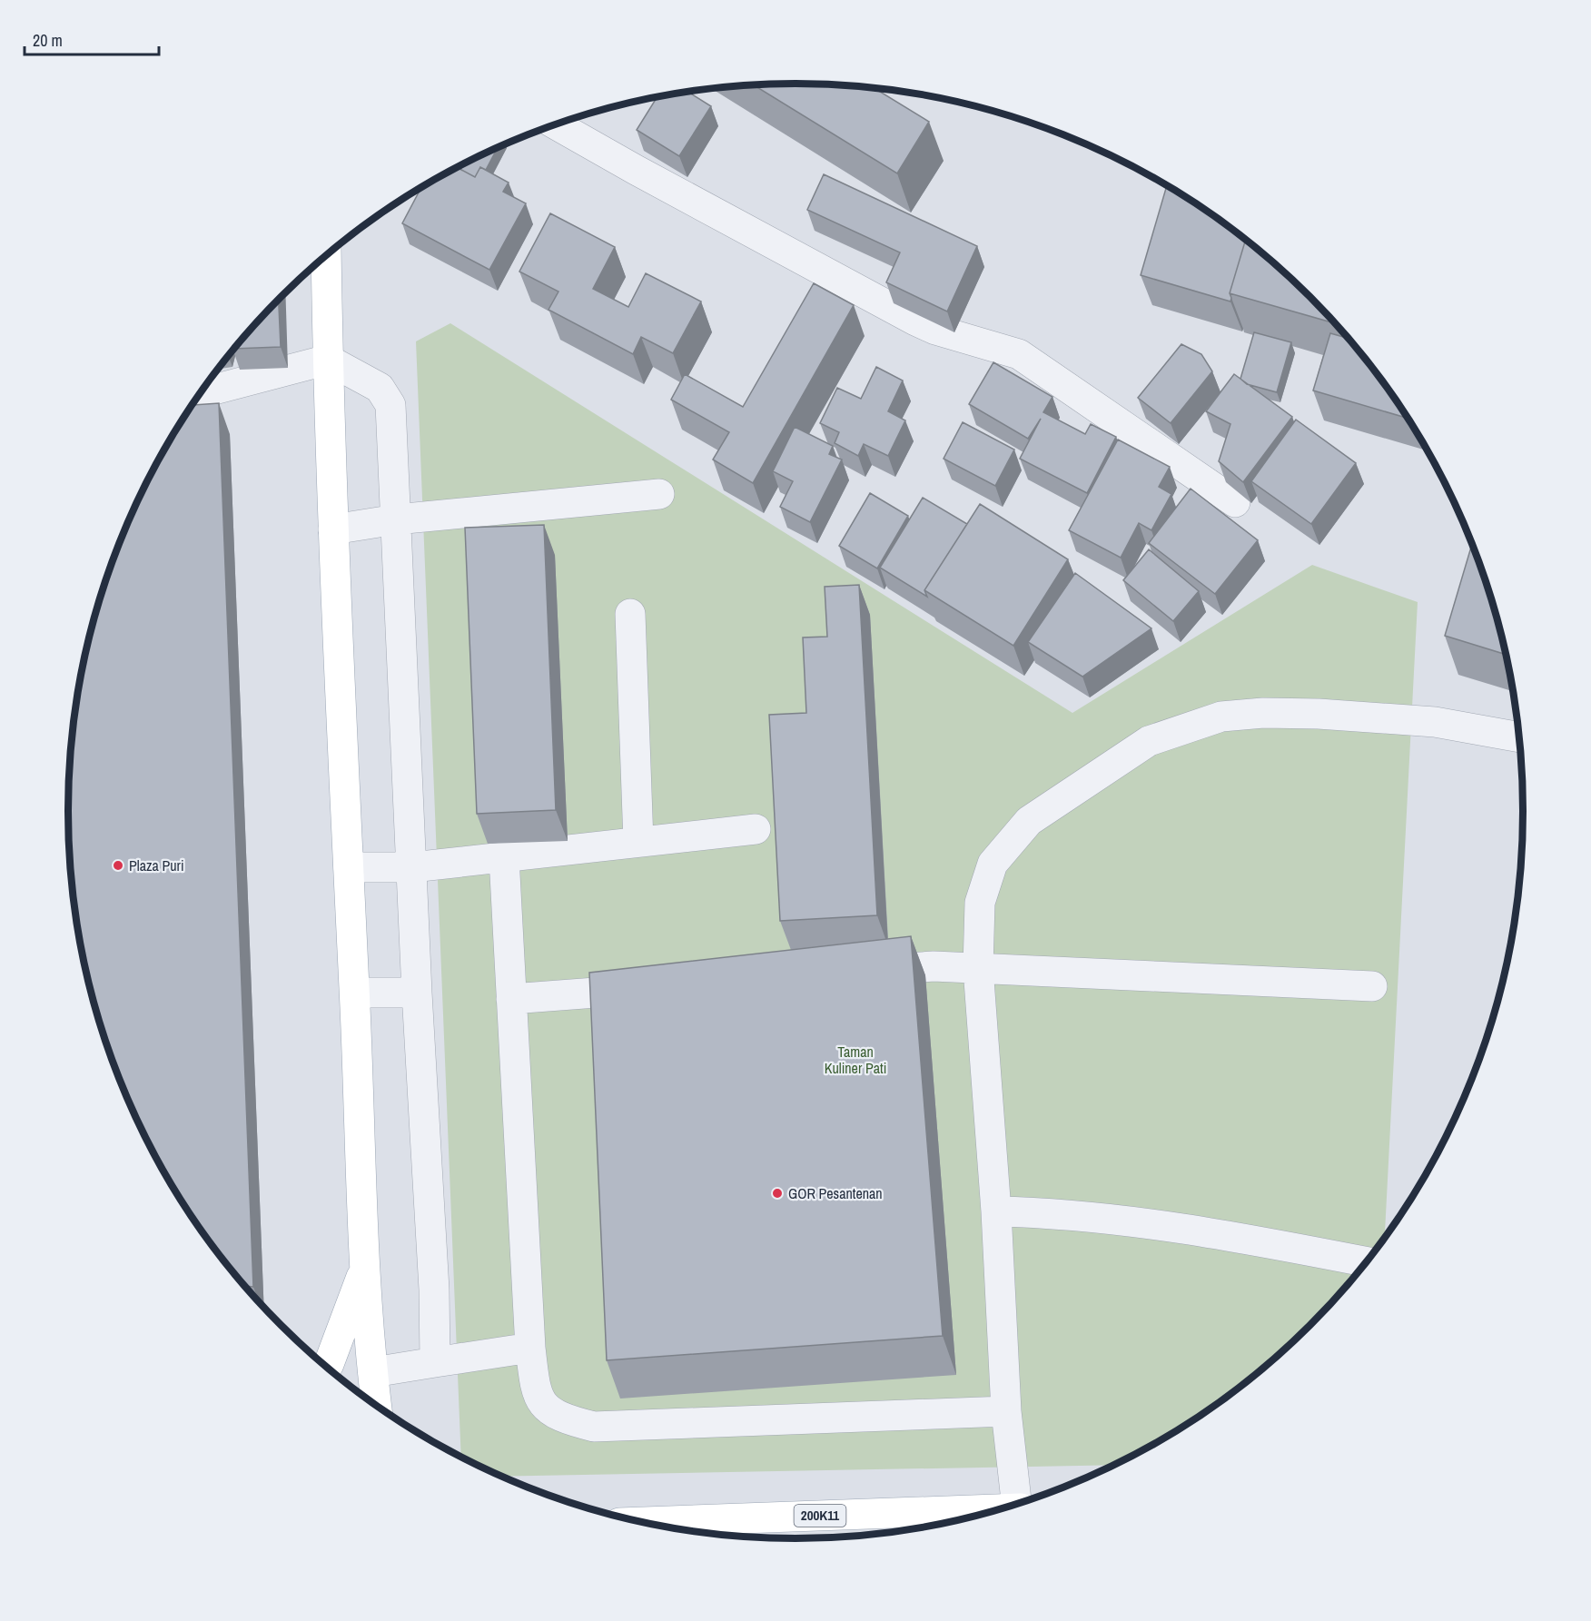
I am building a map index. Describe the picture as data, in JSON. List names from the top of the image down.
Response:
{
  "streets": {
    "main road": ["200K11"]
  },
  "parks": ["Taman Kuliner Pati"],
  "places": ["Plaza Puri", "GOR Pesantenan"],
  "scale_bar": "20 m"
}
